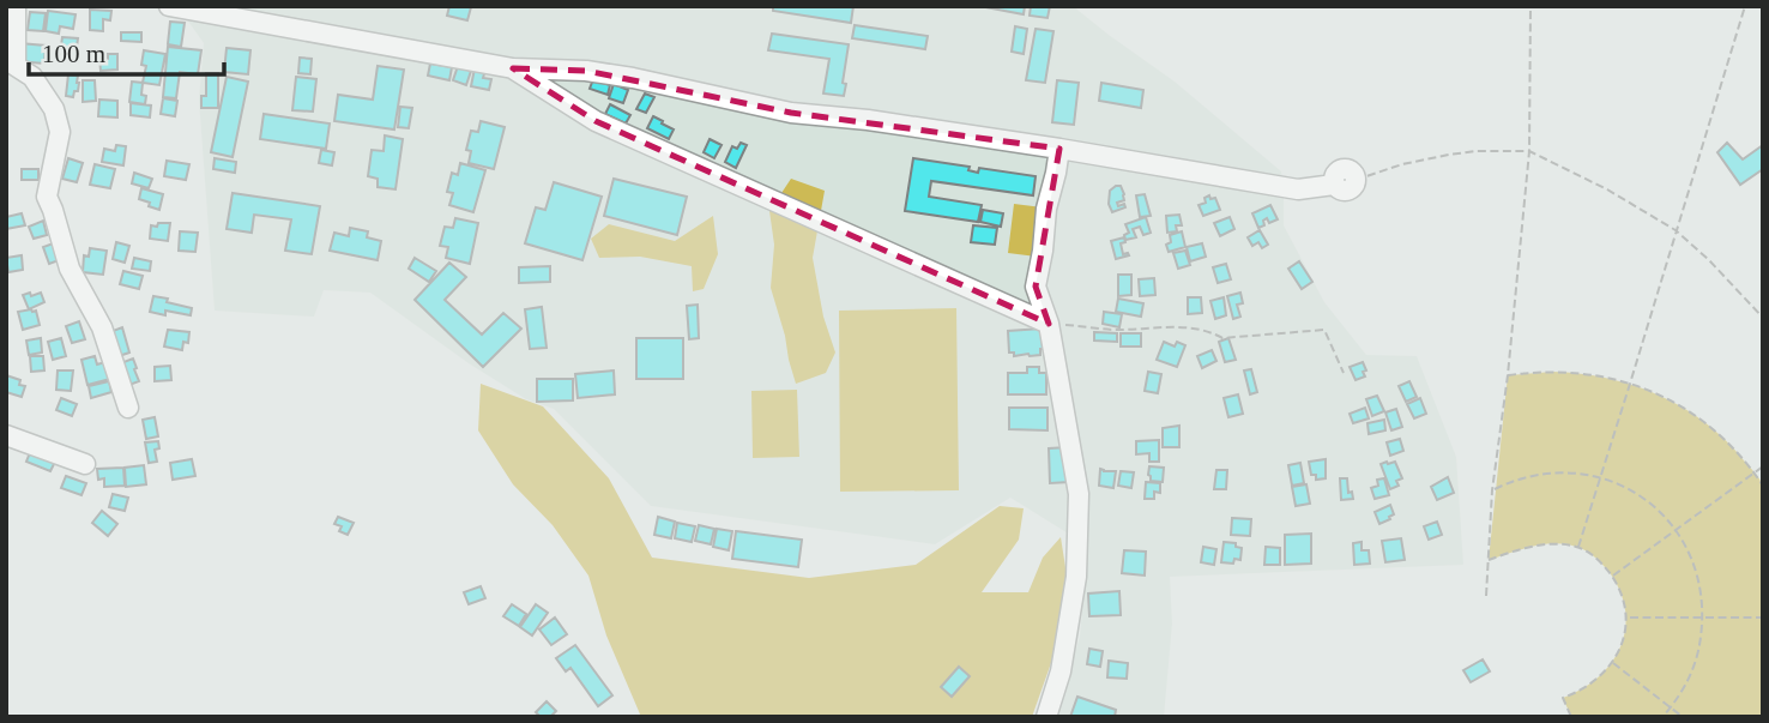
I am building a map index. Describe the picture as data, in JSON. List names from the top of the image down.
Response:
{
  "scale_bar": "100 m"
}
